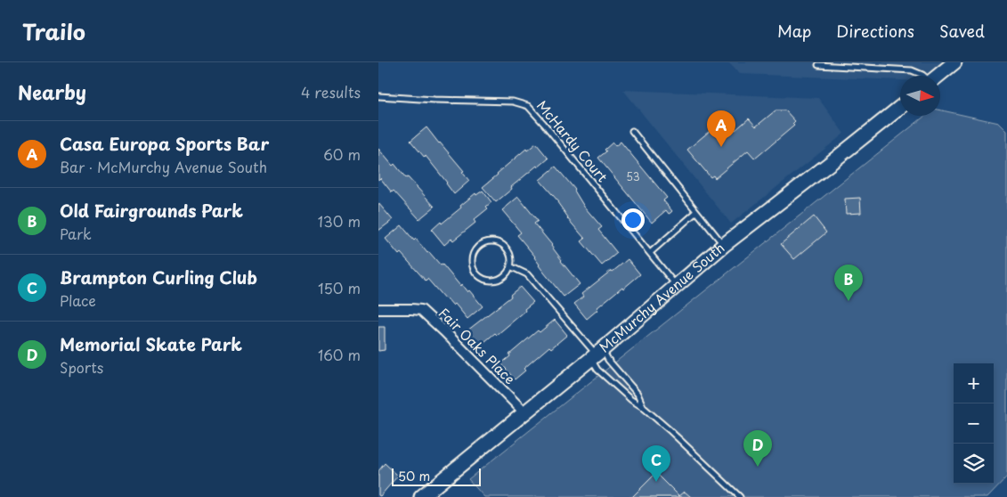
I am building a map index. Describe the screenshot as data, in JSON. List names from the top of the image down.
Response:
{
  "streets": {
    "street": ["McMurchy Avenue South", "Fair Oaks Place"],
    "lane": ["McHardy Court"]
  },
  "crossings": [
    ["McHardy Court", "McMurchy Avenue South"],
    ["McMurchy Avenue South", "Fair Oaks Place"]
  ],
  "house_numbers": ["53"],
  "scale_bar": "50 m",
  "north": "right",
  "page": {
    "header": "Trailo",
    "nav": ["Map", "Directions", "Saved"],
    "heading": ["Nearby", "4 results"],
    "pins": [
      "A",
      "B",
      "D",
      "C"
    ],
    "list": [
      {
        "mark": "A",
        "name": "Casa Europa Sports Bar",
        "note": "Bar · McMurchy Avenue South",
        "value": "60 m"
      },
      {
        "mark": "B",
        "name": "Old Fairgrounds Park",
        "note": "Park",
        "value": "130 m"
      },
      {
        "mark": "C",
        "name": "Brampton Curling Club",
        "note": "Place",
        "value": "150 m"
      },
      {
        "mark": "D",
        "name": "Memorial Skate Park",
        "note": "Sports",
        "value": "160 m"
      }
    ],
    "map_buttons": ["+", "−"],
    "scale": "50 m"
  }
}
